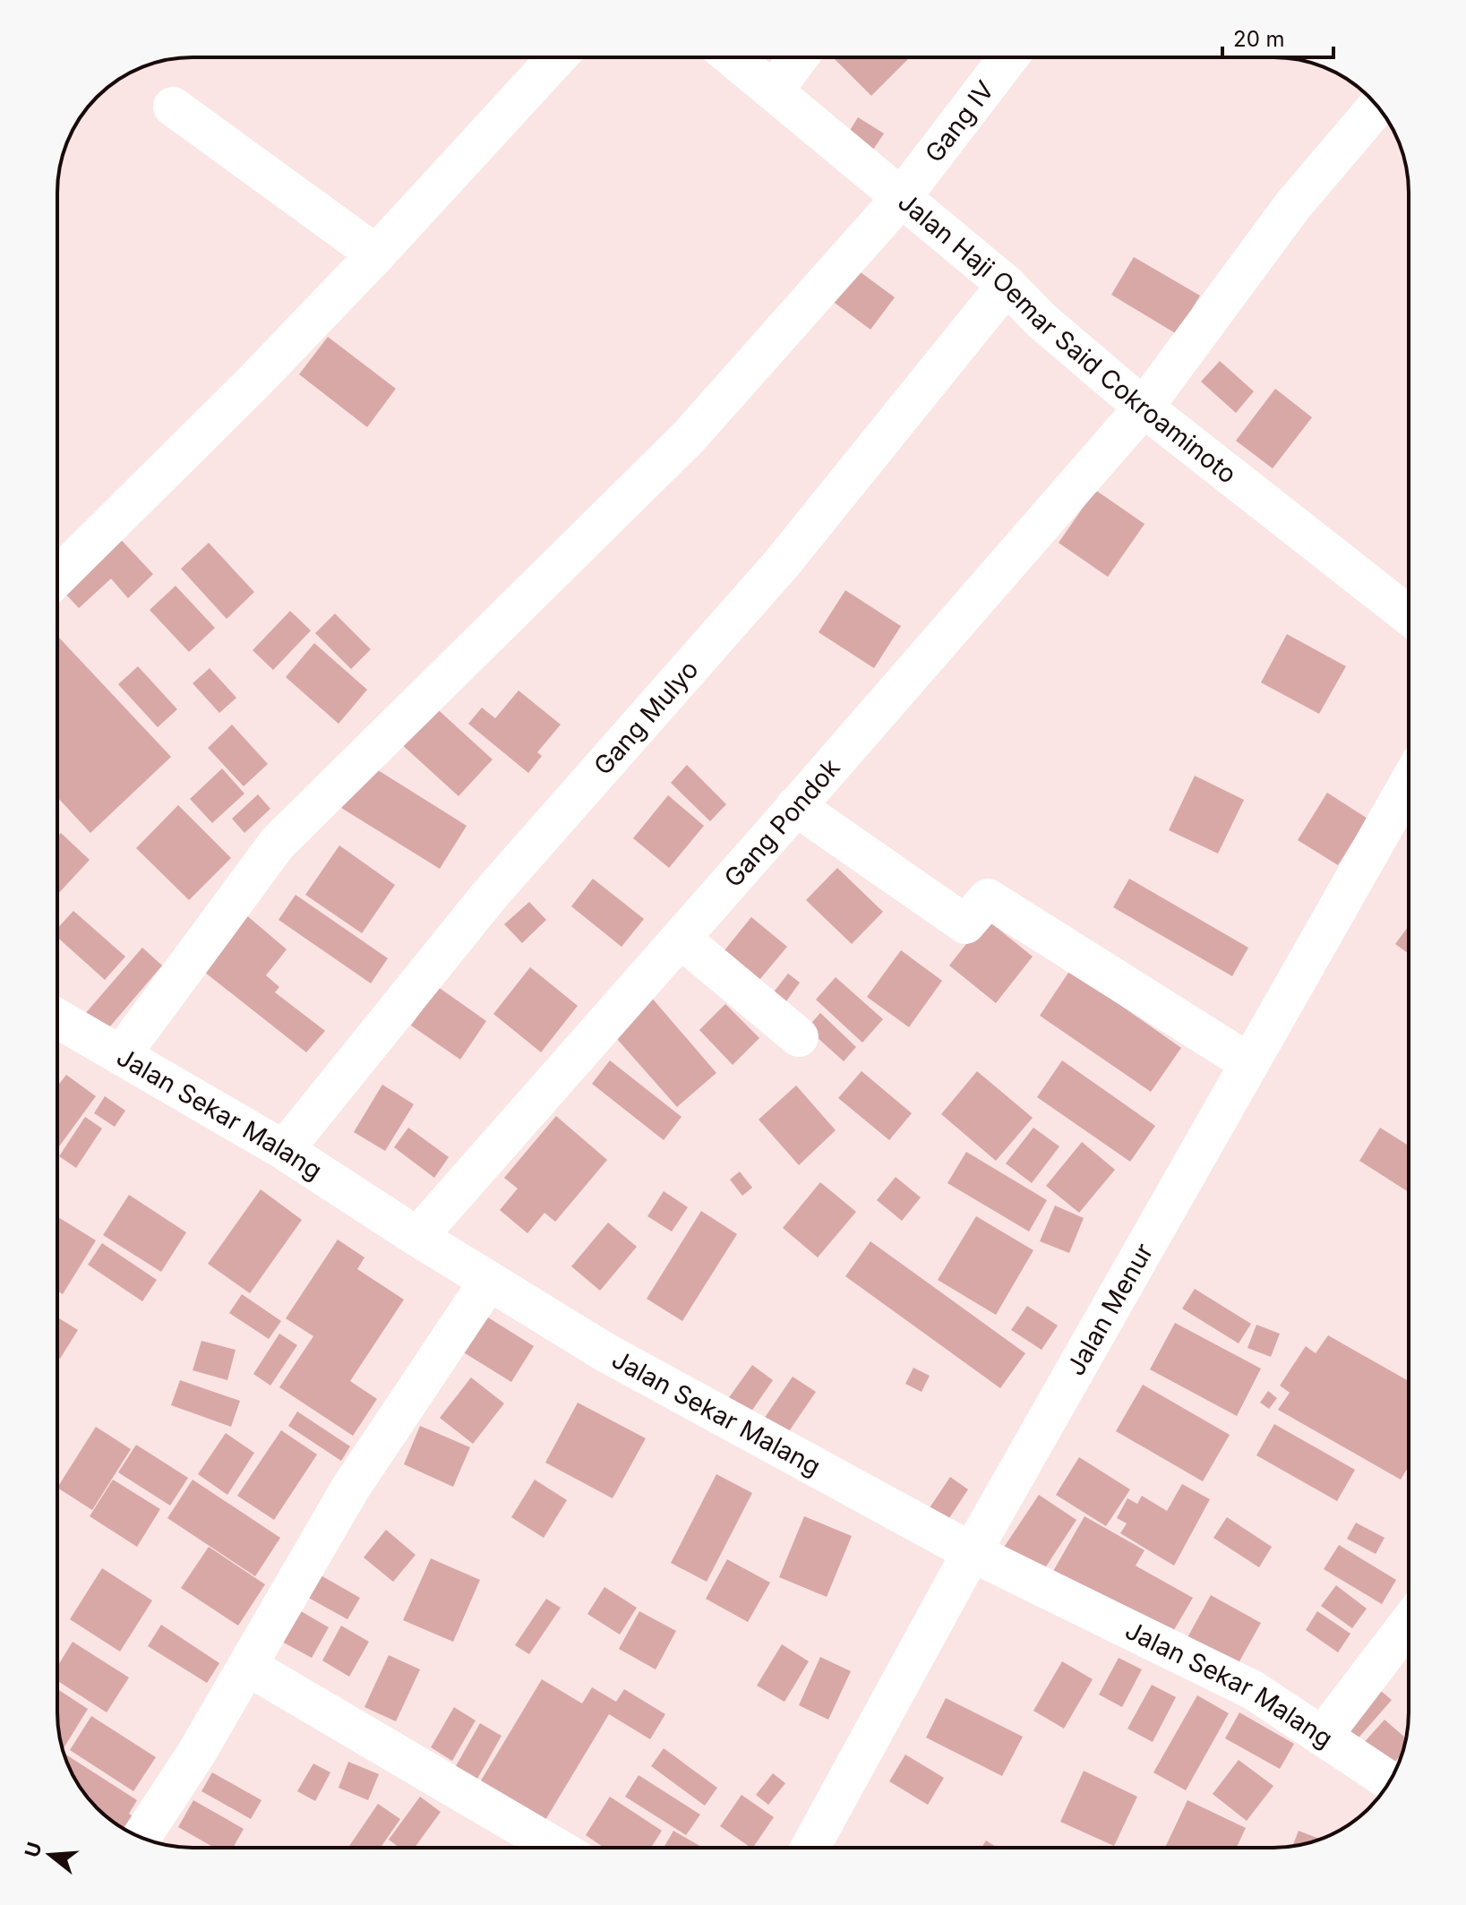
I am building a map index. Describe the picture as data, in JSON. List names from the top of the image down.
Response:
{
  "streets": {
    "street": [
      "Gang IV",
      "Jalan Haji Oemar Said Cokroaminoto",
      "Gang Mulyo",
      "Gang Pondok",
      "Jalan Sekar Malang",
      "Jalan Menur"
    ]
  },
  "crossings": [
    ["Gang IV", "Jalan Haji Oemar Said Cokroaminoto"],
    ["Gang IV", "Jalan Sekar Malang"],
    ["Jalan Haji Oemar Said Cokroaminoto", "Gang Mulyo"],
    ["Jalan Haji Oemar Said Cokroaminoto", "Gang Pondok"],
    ["Gang Mulyo", "Jalan Sekar Malang"],
    ["Gang Pondok", "Jalan Sekar Malang"],
    ["Jalan Sekar Malang", "Jalan Menur"]
  ],
  "scale_bar": "20 m",
  "north": "left"
}
